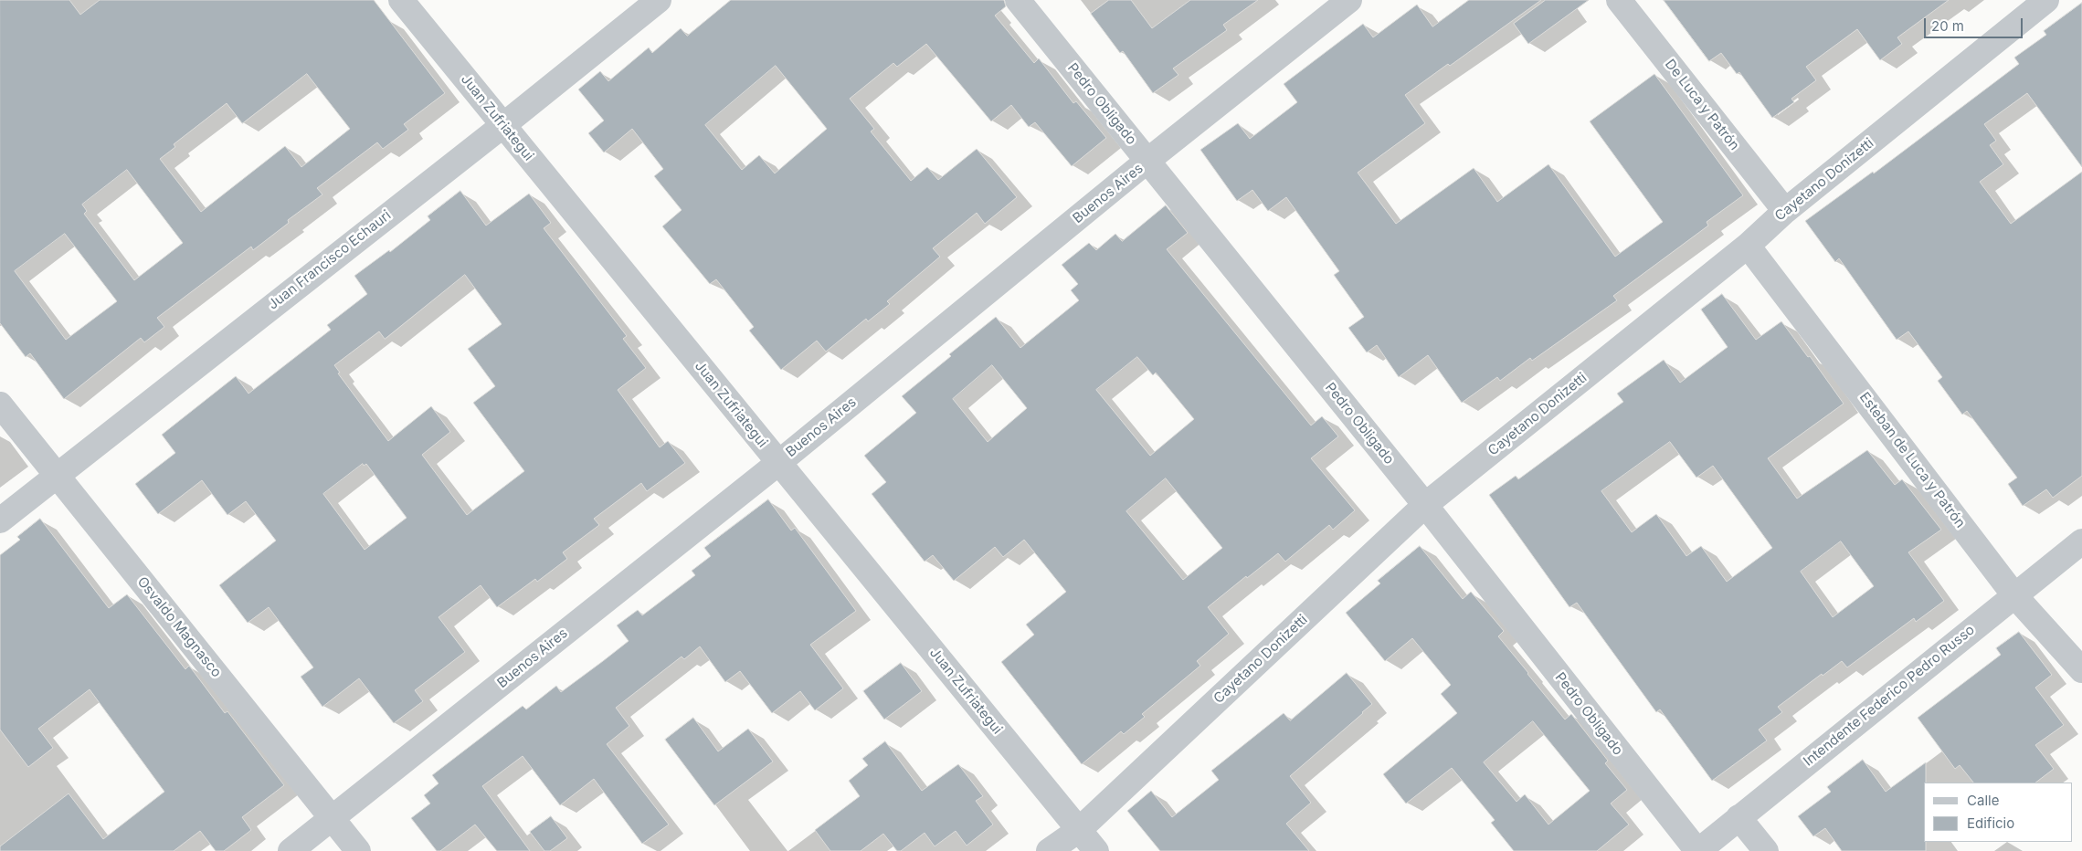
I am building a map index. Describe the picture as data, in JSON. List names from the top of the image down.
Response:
{
  "streets": {
    "street": [
      "Pedro Obligado",
      "De Luca y Patrón",
      "Juan Zufriategui",
      "Cayetano Donizetti",
      "Buenos Aires",
      "Juan Francisco Echauri",
      "Esteban de Luca y Patrón",
      "Osvaldo Magnasco",
      "Intendente Federico Pedro Russo"
    ]
  },
  "crossings": [
    ["Pedro Obligado", "Cayetano Donizetti"],
    ["Pedro Obligado", "Buenos Aires"],
    ["Pedro Obligado", "Intendente Federico Pedro Russo"],
    ["De Luca y Patrón", "Cayetano Donizetti"],
    ["Juan Zufriategui", "Cayetano Donizetti"],
    ["Juan Zufriategui", "Buenos Aires"],
    ["Juan Zufriategui", "Juan Francisco Echauri"],
    ["Cayetano Donizetti", "Esteban de Luca y Patrón"],
    ["Buenos Aires", "Osvaldo Magnasco"],
    ["Juan Francisco Echauri", "Osvaldo Magnasco"],
    ["Esteban de Luca y Patrón", "Intendente Federico Pedro Russo"]
  ],
  "legend": ["Calle", "Edificio"],
  "scale_bar": "20 m"
}
